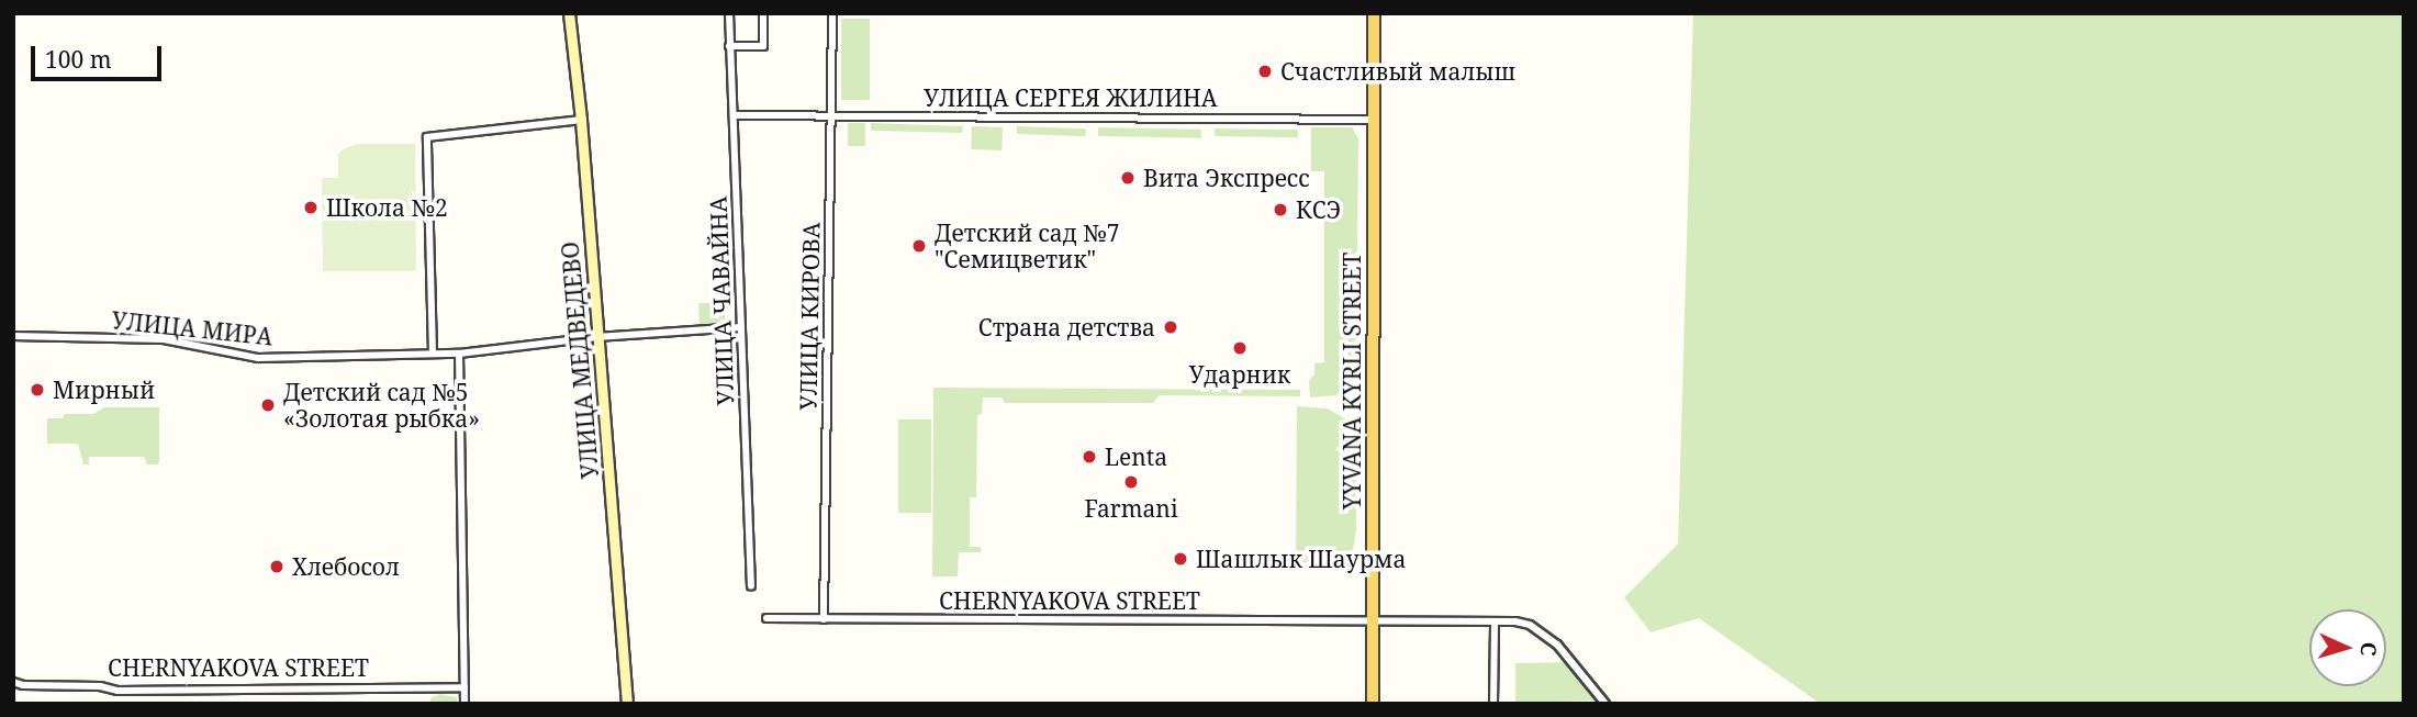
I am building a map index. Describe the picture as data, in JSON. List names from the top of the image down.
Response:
{
  "streets": {
    "main road": ["YYVANA KYRLI STREET"],
    "street": [
      "УЛИЦА СЕРГЕЯ ЖИЛИНА",
      "УЛИЦА ЧАВАЙНА",
      "УЛИЦА КИРОВА",
      "УЛИЦА МИРА",
      "УЛИЦА МЕДВЕДЕВО",
      "CHERNYAKOVA STREET"
    ]
  },
  "crossings": [
    ["УЛИЦА СЕРГЕЯ ЖИЛИНА", "УЛИЦА ЧАВАЙНА"],
    ["УЛИЦА СЕРГЕЯ ЖИЛИНА", "УЛИЦА КИРОВА"],
    ["УЛИЦА СЕРГЕЯ ЖИЛИНА", "YYVANA KYRLI STREET"],
    ["УЛИЦА ЧАВАЙНА", "УЛИЦА МИРА"],
    ["УЛИЦА КИРОВА", "CHERNYAKOVA STREET"],
    ["УЛИЦА МИРА", "УЛИЦА МЕДВЕДЕВО"],
    ["YYVANA KYRLI STREET", "CHERNYAKOVA STREET"]
  ],
  "places": [
    "Счастливый малыш",
    "Вита Экспресс",
    "Школа №2",
    "КСЭ",
    "Детский сад №7 \"Семицветик\"",
    "Страна детства",
    "Ударник",
    "Мирный",
    "Детский сад №5 «Золотая рыбка»",
    "Lenta",
    "Farmani",
    "Шашлык Шаурма",
    "Хлебосол"
  ],
  "scale_bar": "100 m",
  "north": "right"
}
